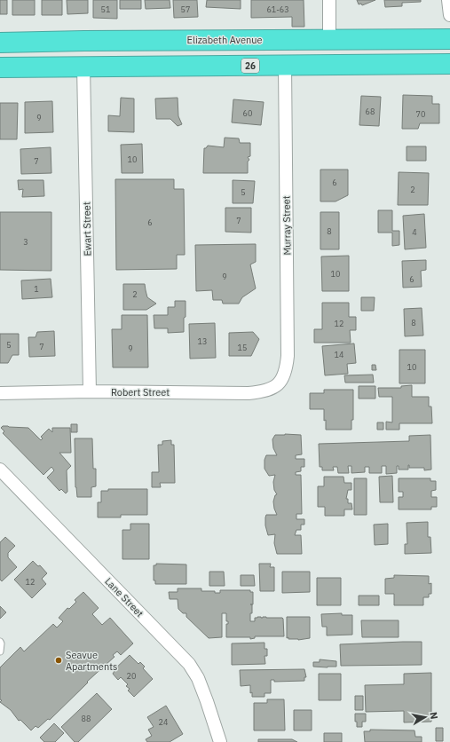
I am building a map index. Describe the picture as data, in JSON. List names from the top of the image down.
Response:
{
  "streets": {
    "highway": ["Elizabeth Avenue", "26"],
    "street": [
      "Murray Street",
      "Ewart Street",
      "Robert Street",
      "Lane Street"
    ]
  },
  "crossings": [
    ["26", "Murray Street"],
    ["26", "Ewart Street"],
    ["Murray Street", "Robert Street"],
    ["Ewart Street", "Robert Street"]
  ],
  "places": ["Seavue Apartments"],
  "house_numbers": [
    "51",
    "57",
    "61-63",
    "68",
    "60",
    "70",
    "9",
    "10",
    "7",
    "6",
    "2",
    "5",
    "7",
    "6",
    "8",
    "4",
    "3",
    "10",
    "9",
    "6",
    "1",
    "2",
    "8",
    "12",
    "13",
    "5",
    "7",
    "15",
    "9",
    "14",
    "10",
    "12",
    "20",
    "88",
    "24"
  ],
  "north": "right"
}
